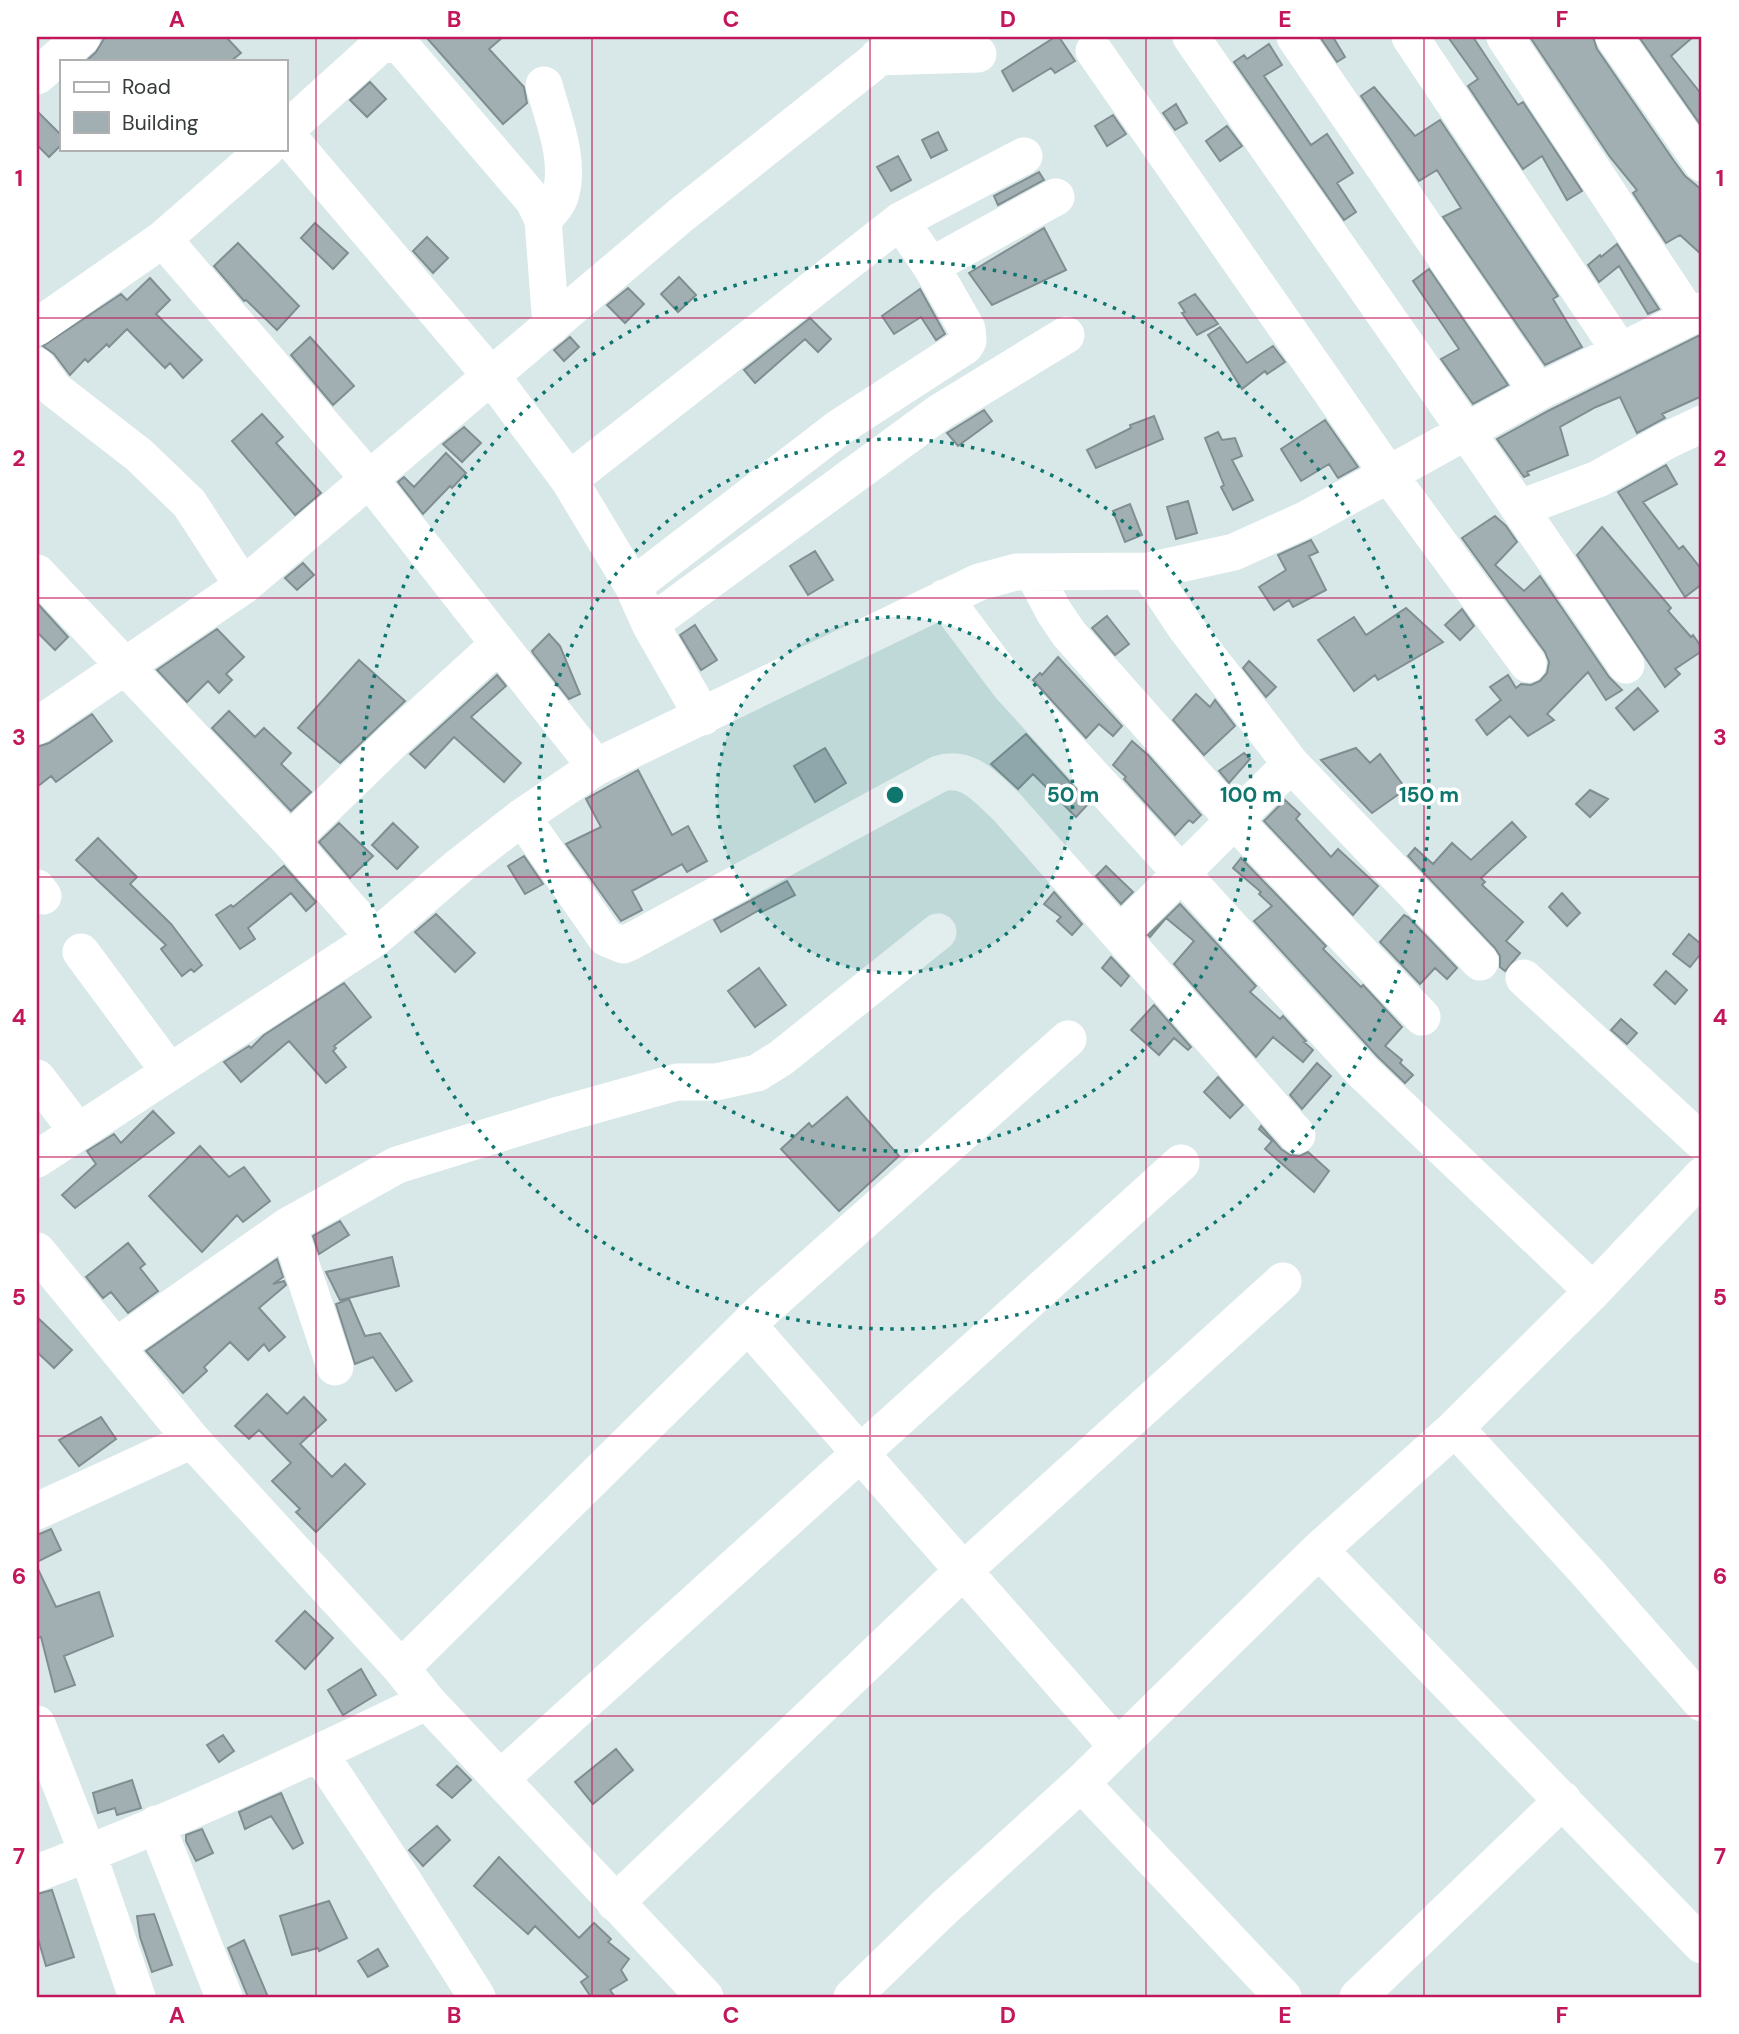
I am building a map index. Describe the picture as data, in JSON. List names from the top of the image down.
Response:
{
  "legend": ["Road", "Building"],
  "grid": {
    "columns": [
      "A",
      "B",
      "C",
      "D",
      "E",
      "F"
    ],
    "rows": [
      "1",
      "2",
      "3",
      "4",
      "5",
      "6",
      "7"
    ]
  },
  "rings": ["50 m", "100 m", "150 m"]
}
